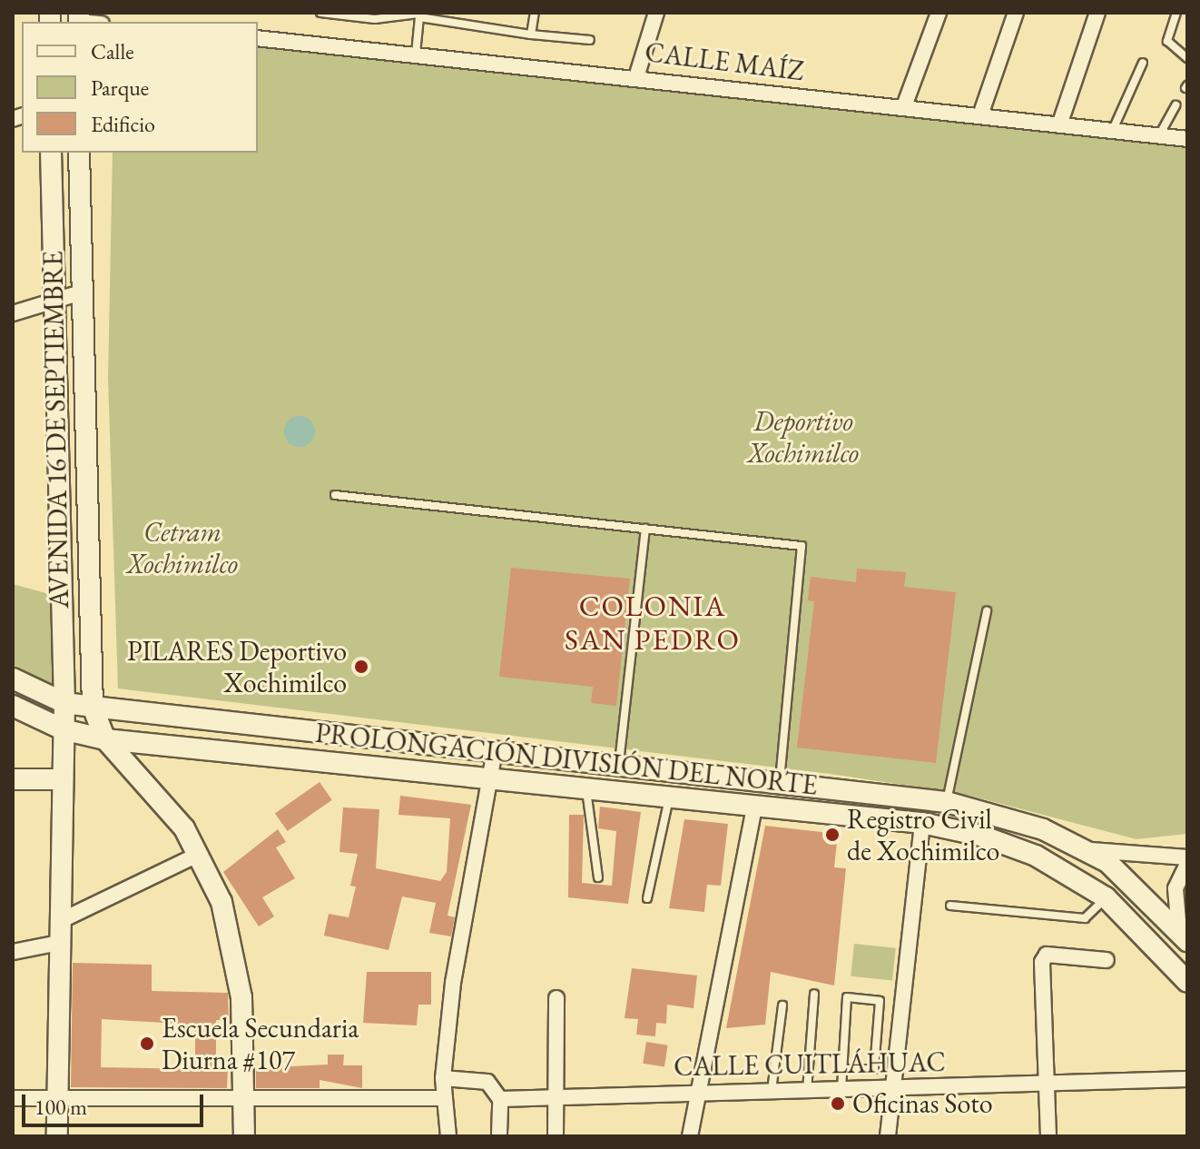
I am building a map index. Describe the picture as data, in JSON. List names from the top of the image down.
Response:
{
  "streets": {
    "main road": ["AVENIDA 16 DE SEPTIEMBRE", "PROLONGACIÓN DIVISIÓN DEL NORTE"],
    "street": ["CALLE MAÍZ", "CALLE CUITLÁHUAC"]
  },
  "crossings": [
    ["AVENIDA 16 DE SEPTIEMBRE", "PROLONGACIÓN DIVISIÓN DEL NORTE"]
  ],
  "districts": ["COLONIA SAN PEDRO"],
  "parks": ["Deportivo Xochimilco", "Cetram Xochimilco"],
  "places": [
    "PILARES Deportivo Xochimilco",
    "Registro Civil de Xochimilco",
    "Escuela Secundaria Diurna #107",
    "Oficinas Soto"
  ],
  "legend": ["Calle", "Parque", "Edificio"],
  "scale_bar": "100 m"
}
